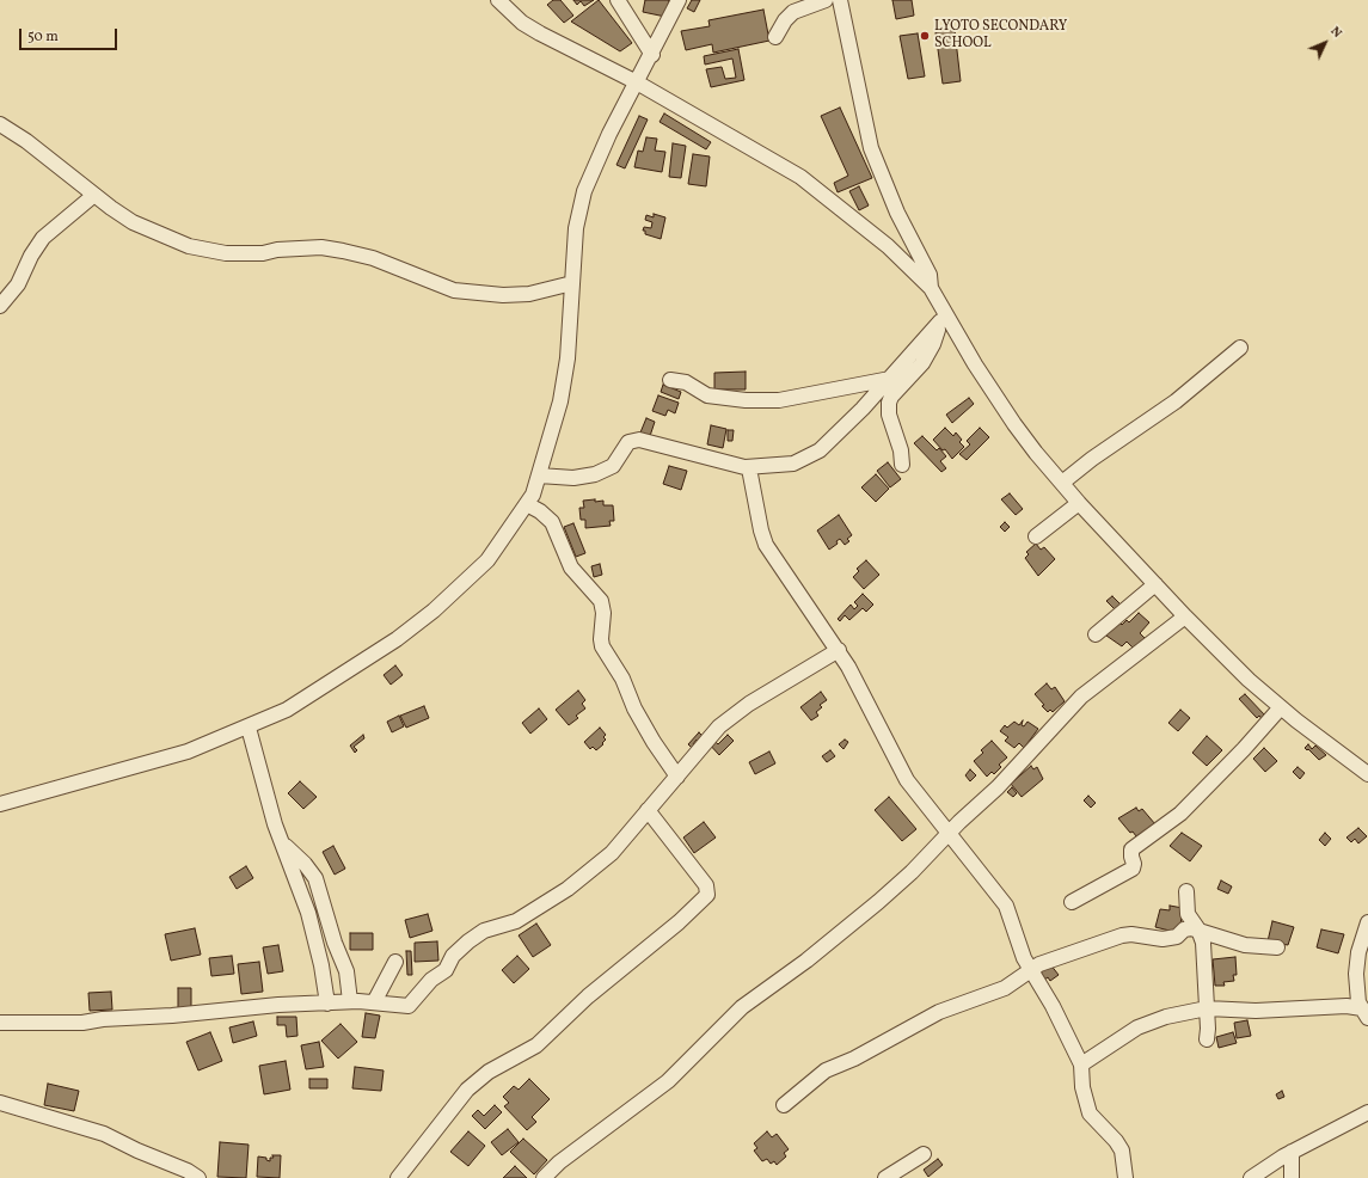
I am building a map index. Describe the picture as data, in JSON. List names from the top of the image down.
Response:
{
  "places": ["LYOTO SECONDARY SCHOOL"],
  "scale_bar": "50 m",
  "north": "top right"
}
